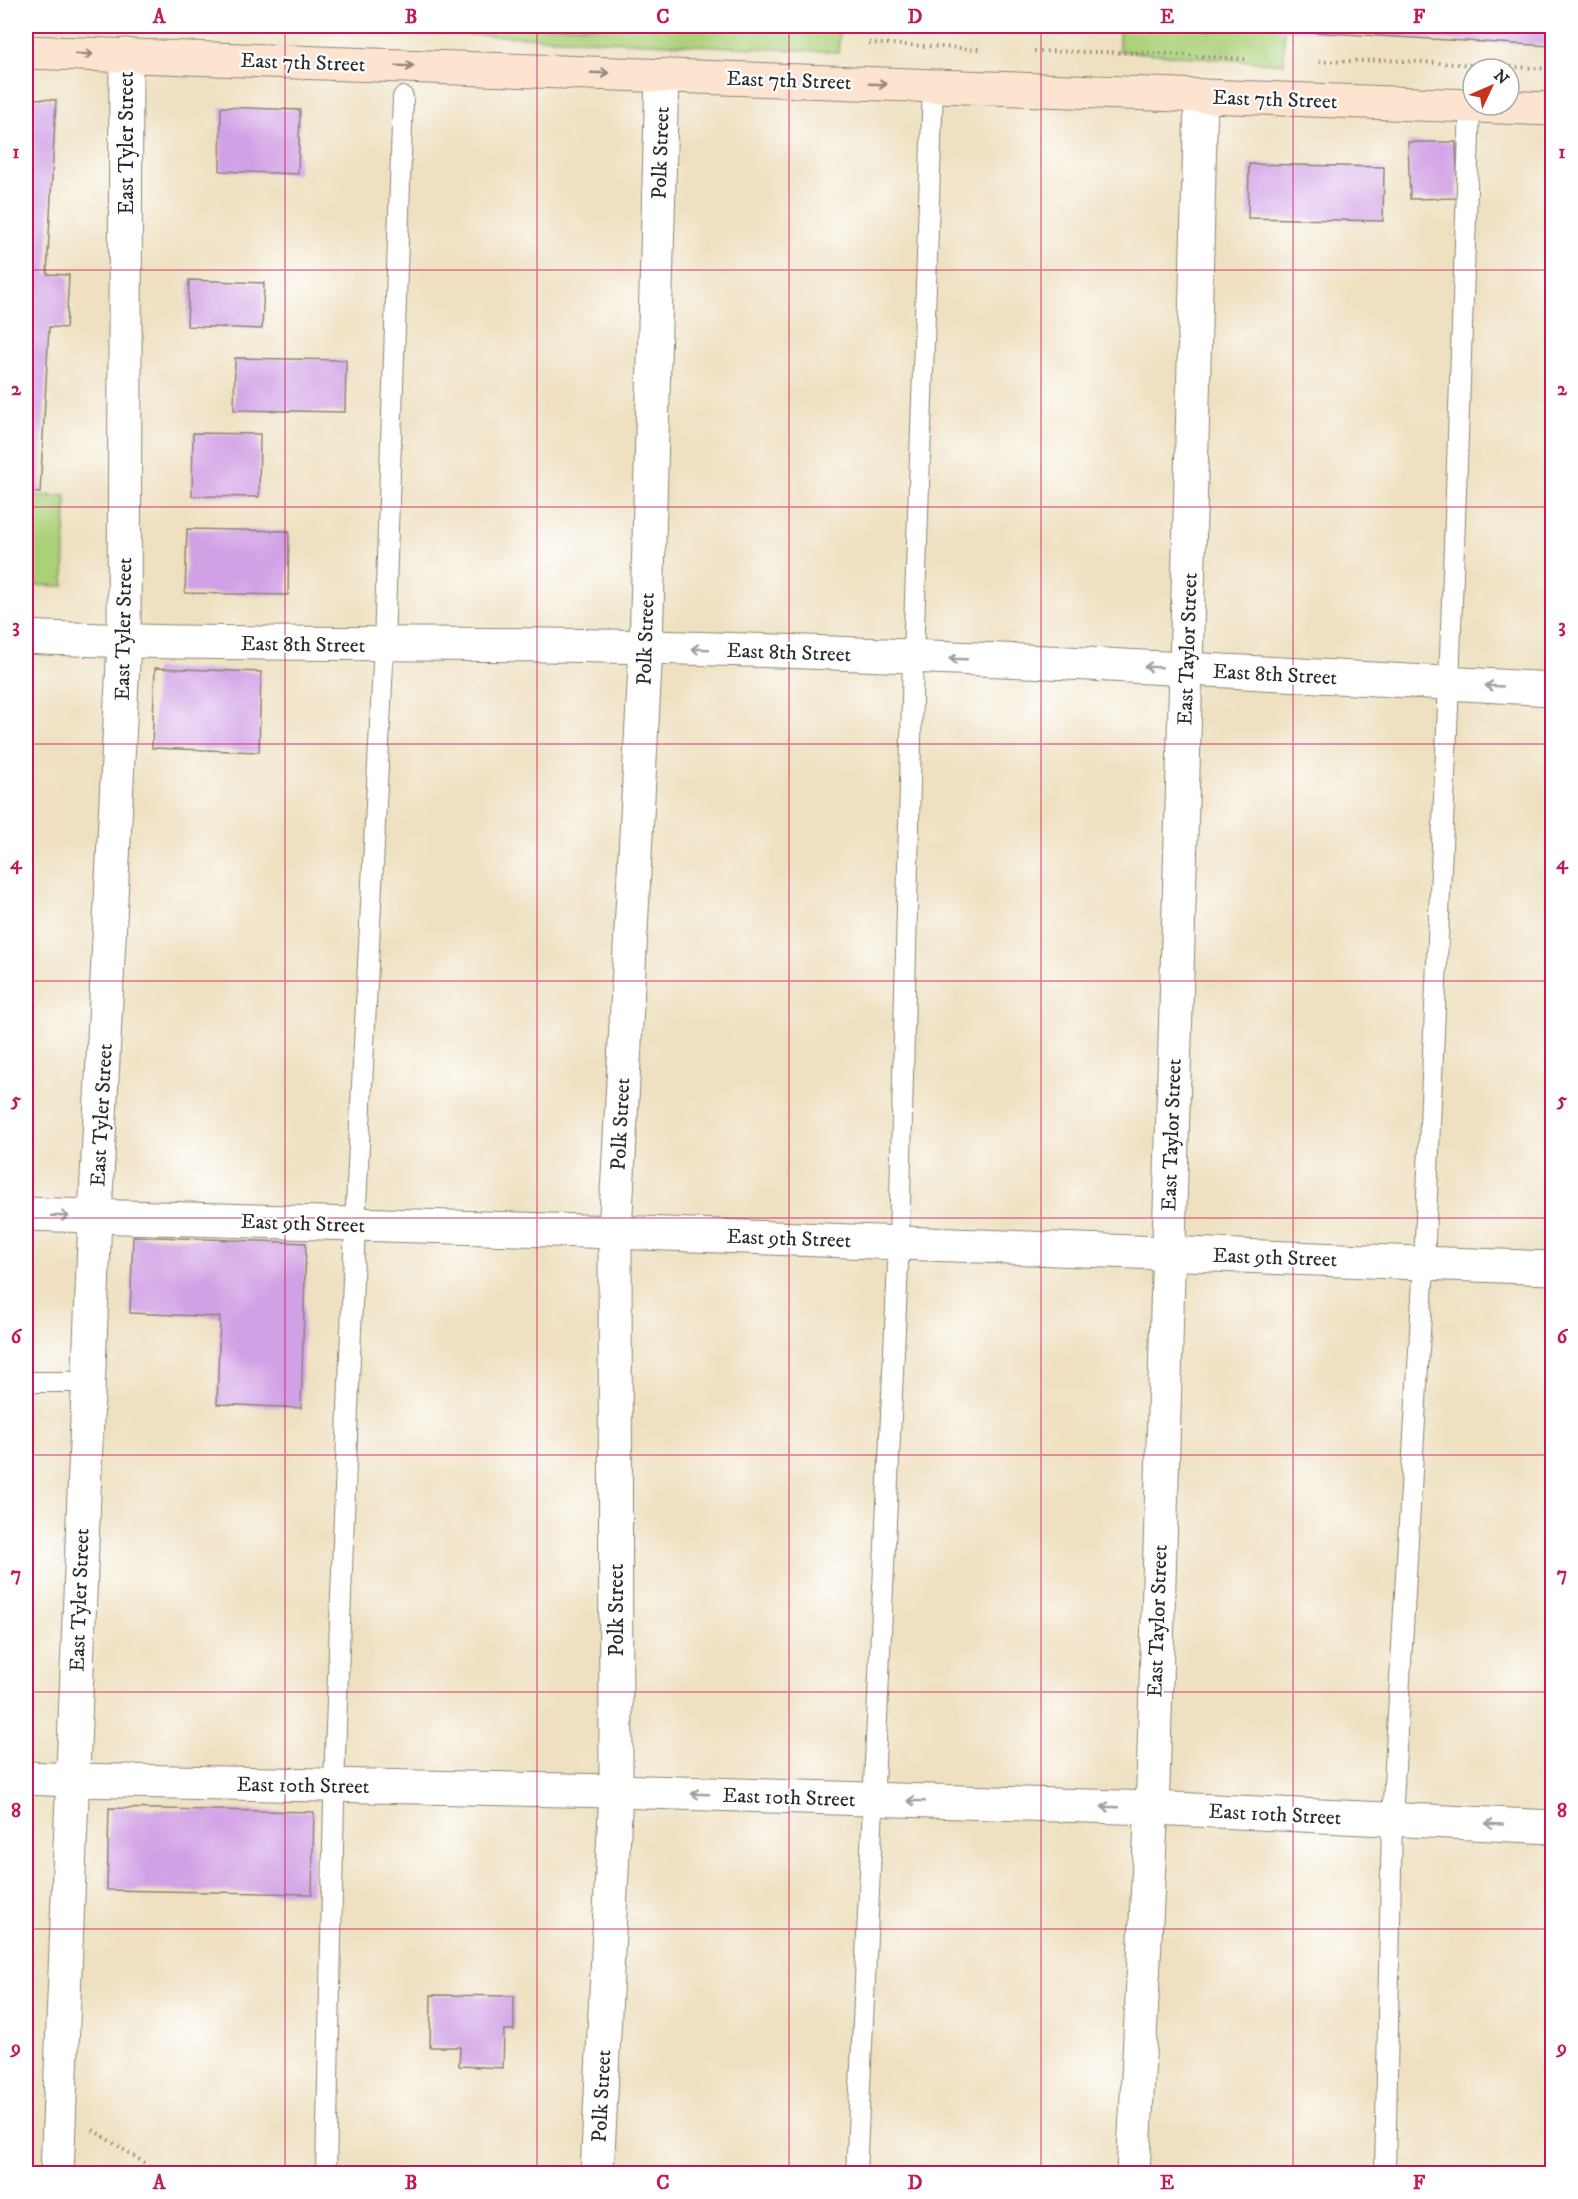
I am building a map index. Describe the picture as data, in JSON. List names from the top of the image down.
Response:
{
  "streets": {
    "main road": ["East 7th Street"],
    "street": [
      "East Tyler Street",
      "Polk Street",
      "East 8th Street",
      "East Taylor Street",
      "East 9th Street",
      "East 10th Street"
    ]
  },
  "crossings": [
    ["East 7th Street", "East Tyler Street"],
    ["East 7th Street", "Polk Street"],
    ["East 7th Street", "East Taylor Street"],
    ["East Tyler Street", "East 8th Street"],
    ["East Tyler Street", "East 9th Street"],
    ["East Tyler Street", "East 10th Street"],
    ["Polk Street", "East 8th Street"],
    ["Polk Street", "East 9th Street"],
    ["Polk Street", "East 10th Street"],
    ["East 8th Street", "East Taylor Street"],
    ["East Taylor Street", "East 9th Street"],
    ["East Taylor Street", "East 10th Street"]
  ],
  "one_way": ["East 7th Street", "East 8th Street", "East 10th Street"],
  "north": "top right",
  "grid": {
    "columns": [
      "A",
      "B",
      "C",
      "D",
      "E",
      "F"
    ],
    "rows": [
      "1",
      "2",
      "3",
      "4",
      "5",
      "6",
      "7",
      "8",
      "9"
    ]
  }
}
